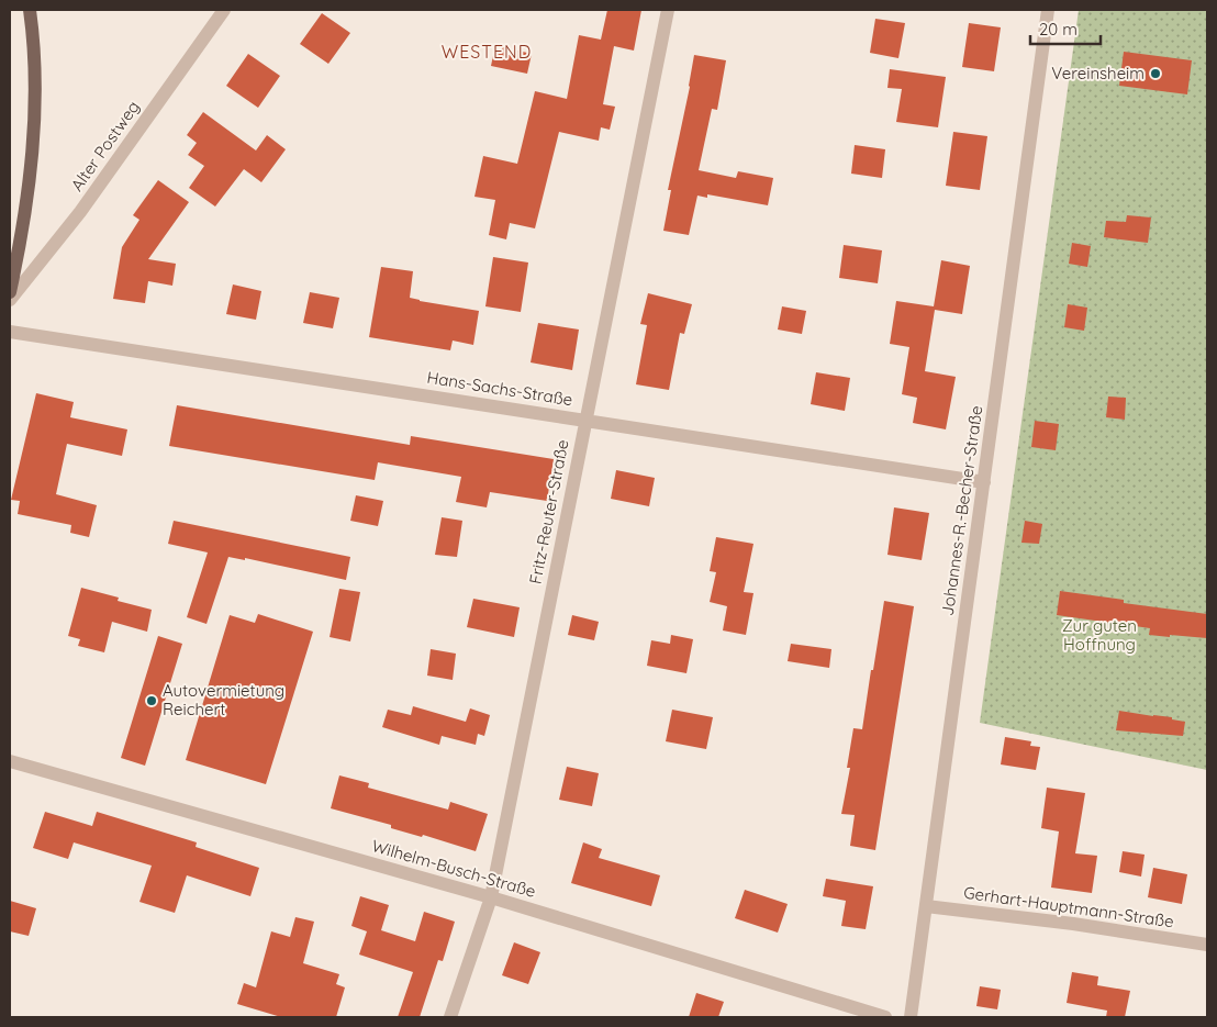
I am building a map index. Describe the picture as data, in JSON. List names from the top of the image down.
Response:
{
  "streets": {
    "street": [
      "Alter Postweg",
      "Hans-Sachs-Straße",
      "Johannes-R.-Becher-Straße",
      "Fritz-Reuter-Straße",
      "Wilhelm-Busch-Straße",
      "Gerhart-Hauptmann-Straße"
    ]
  },
  "crossings": [
    ["Hans-Sachs-Straße", "Johannes-R.-Becher-Straße"],
    ["Hans-Sachs-Straße", "Fritz-Reuter-Straße"],
    ["Johannes-R.-Becher-Straße", "Gerhart-Hauptmann-Straße"],
    ["Fritz-Reuter-Straße", "Wilhelm-Busch-Straße"]
  ],
  "districts": ["WESTEND"],
  "parks": ["Zur guten Hoffnung"],
  "places": ["Vereinsheim", "Autovermietung Reichert"],
  "scale_bar": "20 m"
}
